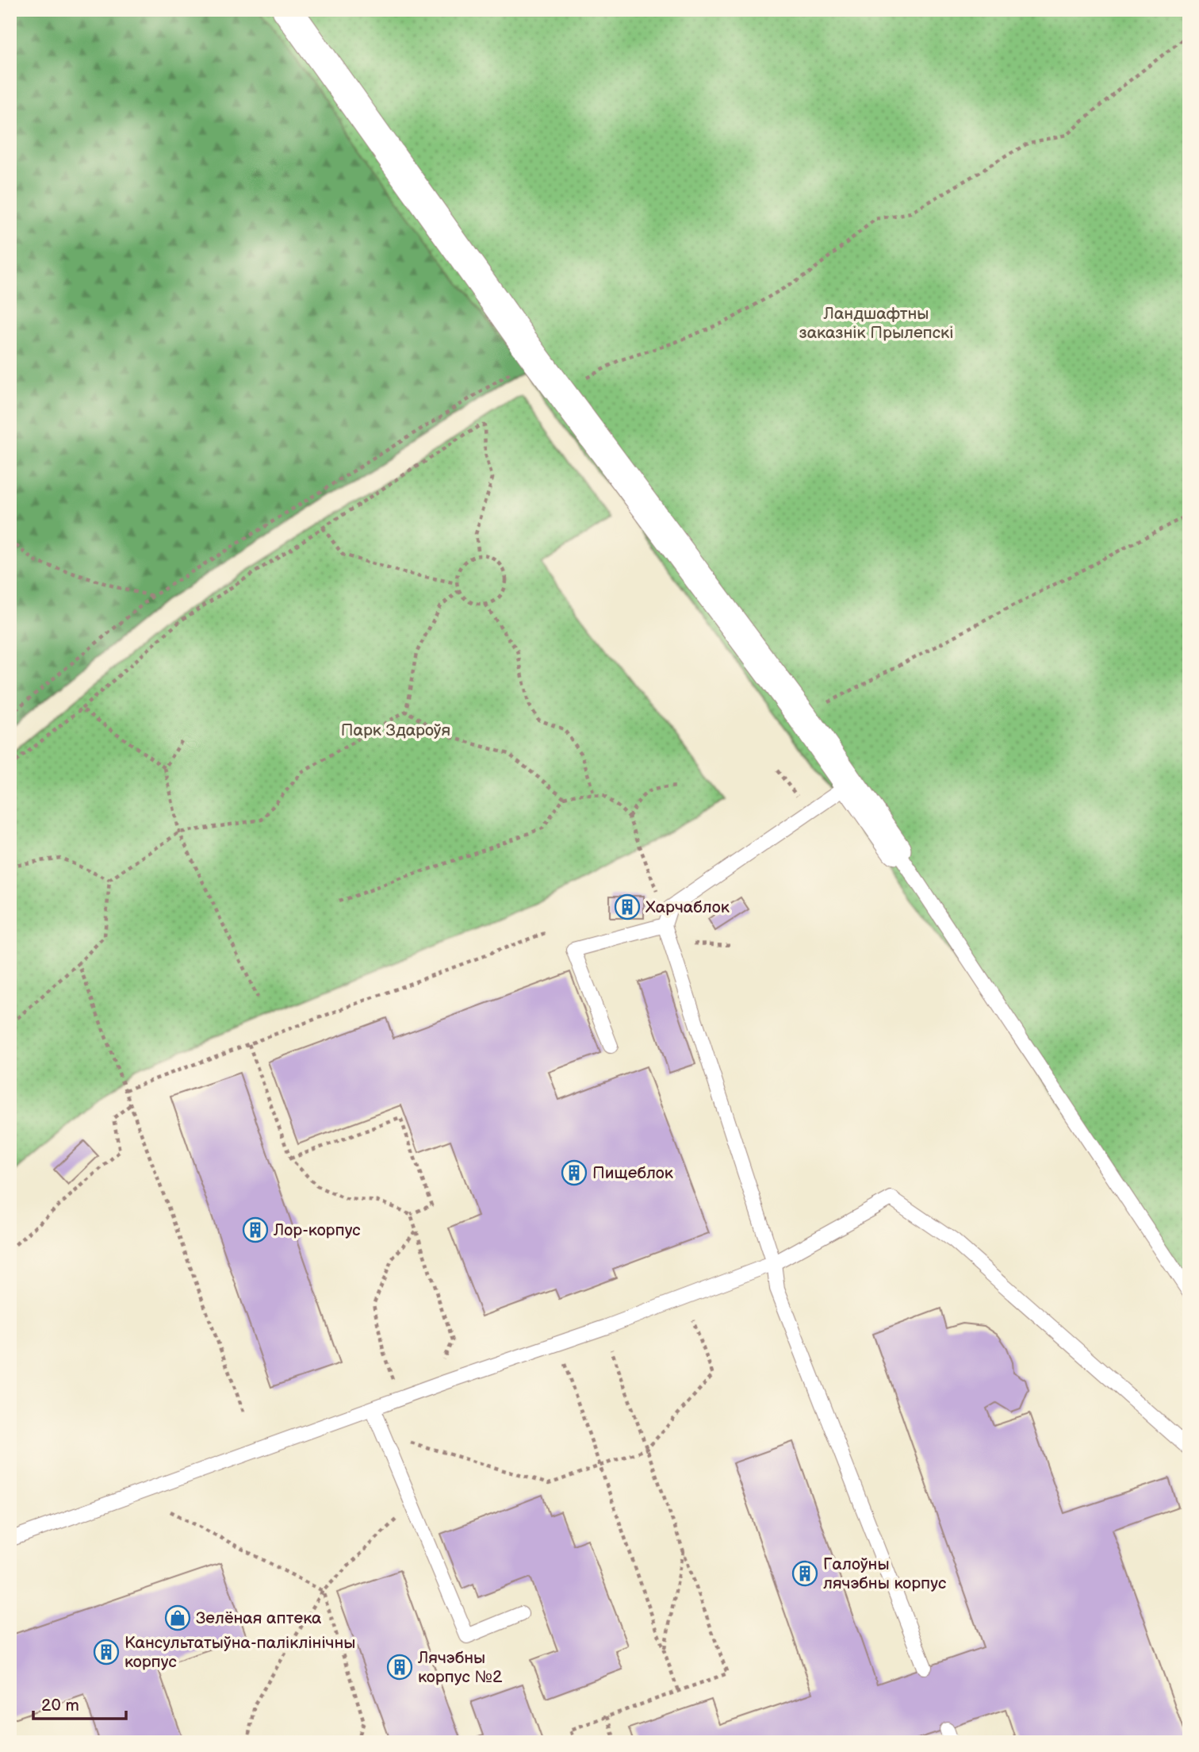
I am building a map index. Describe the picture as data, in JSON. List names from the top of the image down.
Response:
{
  "parks": ["Ландшафтны заказнік Прылепскі", "Парк Здароўя"],
  "places": {
    "building": [
      "Харчаблок",
      "Пищеблок",
      "Лор-корпус",
      "Галоўны лячэбны корпус",
      "Кансультатыўна-паліклінічны корпус",
      "Лячэбны корпус №2"
    ],
    "shop": ["Зелёная аптека"]
  },
  "scale_bar": "20 m"
}
